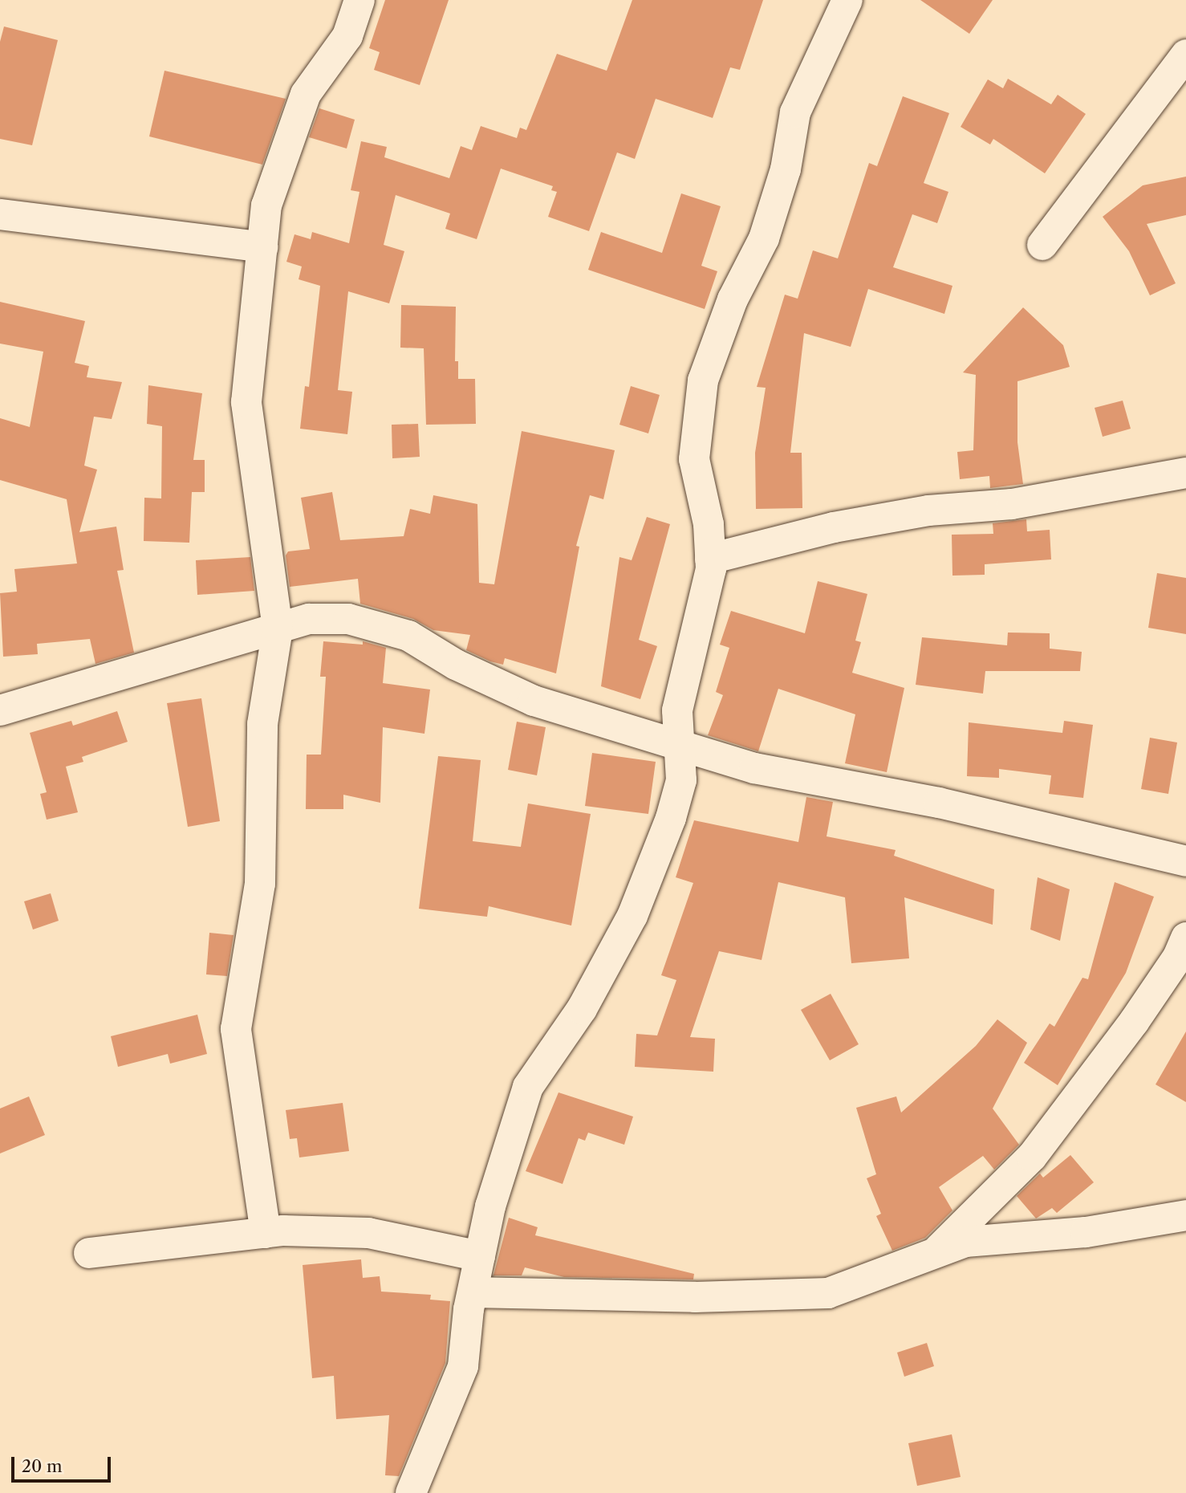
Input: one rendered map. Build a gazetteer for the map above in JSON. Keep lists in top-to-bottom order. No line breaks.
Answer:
{"scale_bar":"20 m"}
